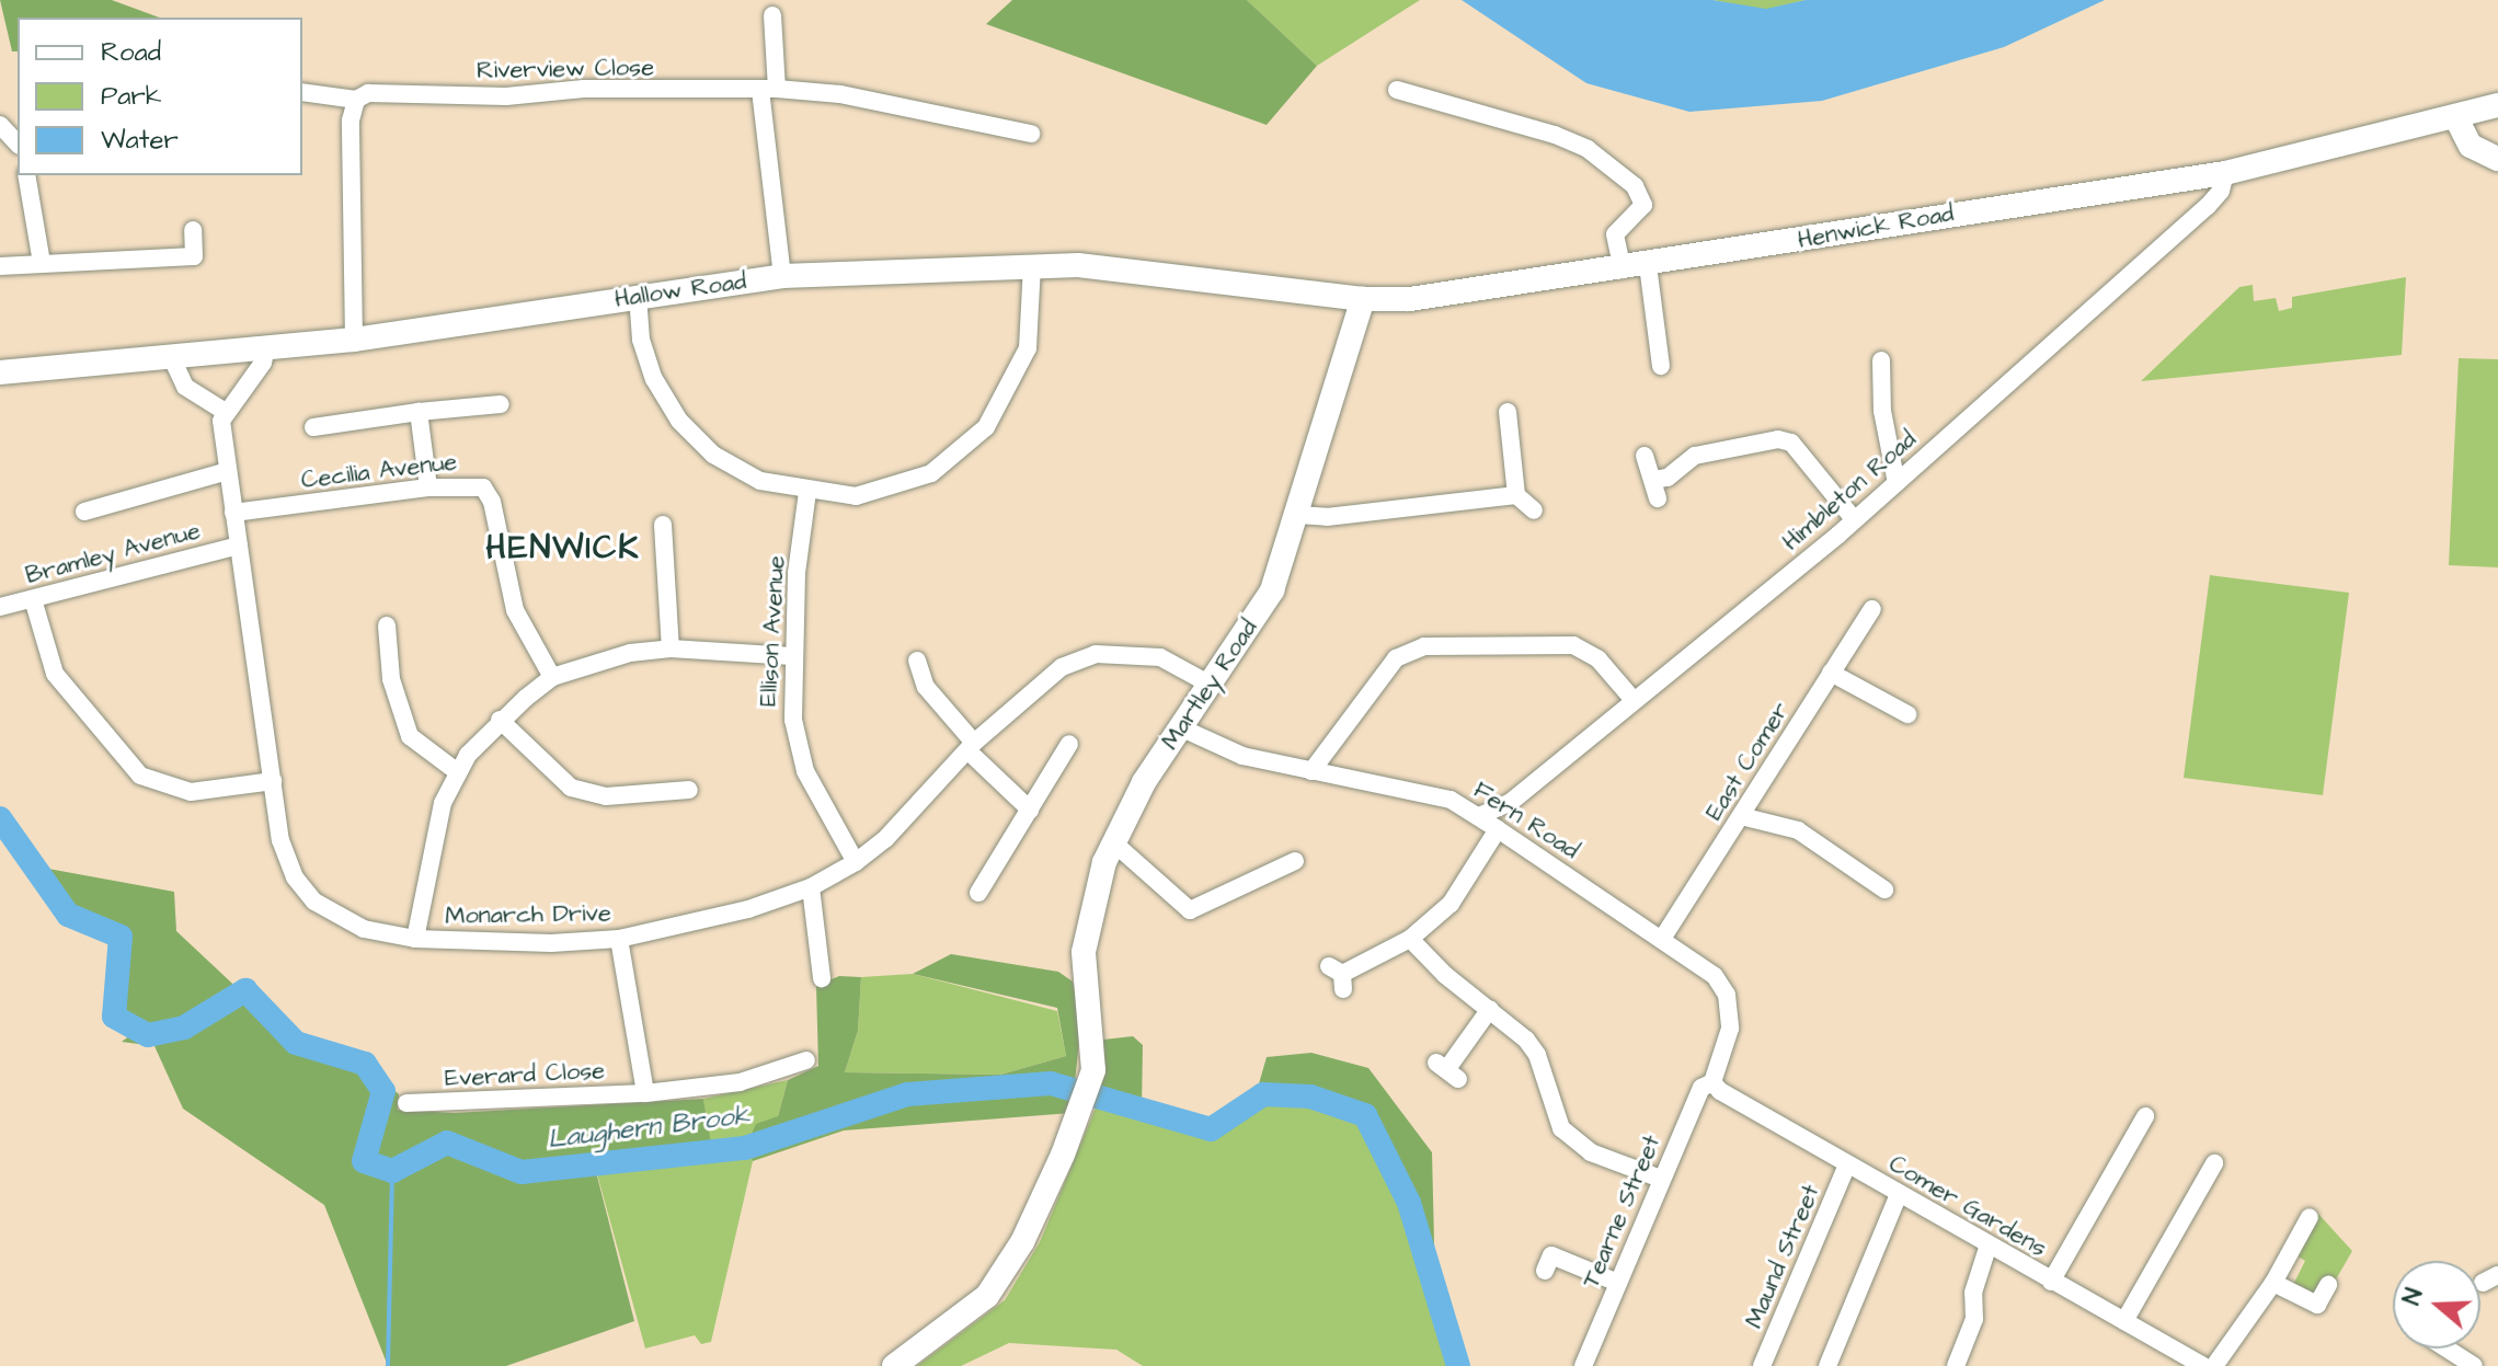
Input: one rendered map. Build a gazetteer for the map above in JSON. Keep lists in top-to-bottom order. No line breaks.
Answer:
{"streets":{"main road":["Henwick Road","Hallow Road","Martley Road"],"street":["Riverview Close","Cecilia Avenue","Himbleton Road","Bramley Avenue","Ellison Avenue","East Comer","Fern Road","Monarch Drive","Everard Close","Comer Gardens","Tearne Street","Maund Street"]},"crossings":[["Henwick Road","Hallow Road"],["Henwick Road","Himbleton Road"],["Henwick Road","Martley Road"],["Hallow Road","Martley Road"],["Cecilia Avenue","Monarch Drive"],["Himbleton Road","Fern Road"],["Bramley Avenue","Monarch Drive"],["Ellison Avenue","Monarch Drive"],["Martley Road","Fern Road"],["Martley Road","Monarch Drive"],["East Comer","Fern Road"],["Fern Road","Comer Gardens"],["Fern Road","Tearne Street"],["Monarch Drive","Everard Close"],["Comer Gardens","Tearne Street"],["Comer Gardens","Maund Street"]],"districts":["HENWICK"],"water":["Laughern Brook"],"legend":["Road","Park","Water"],"north":"left"}
